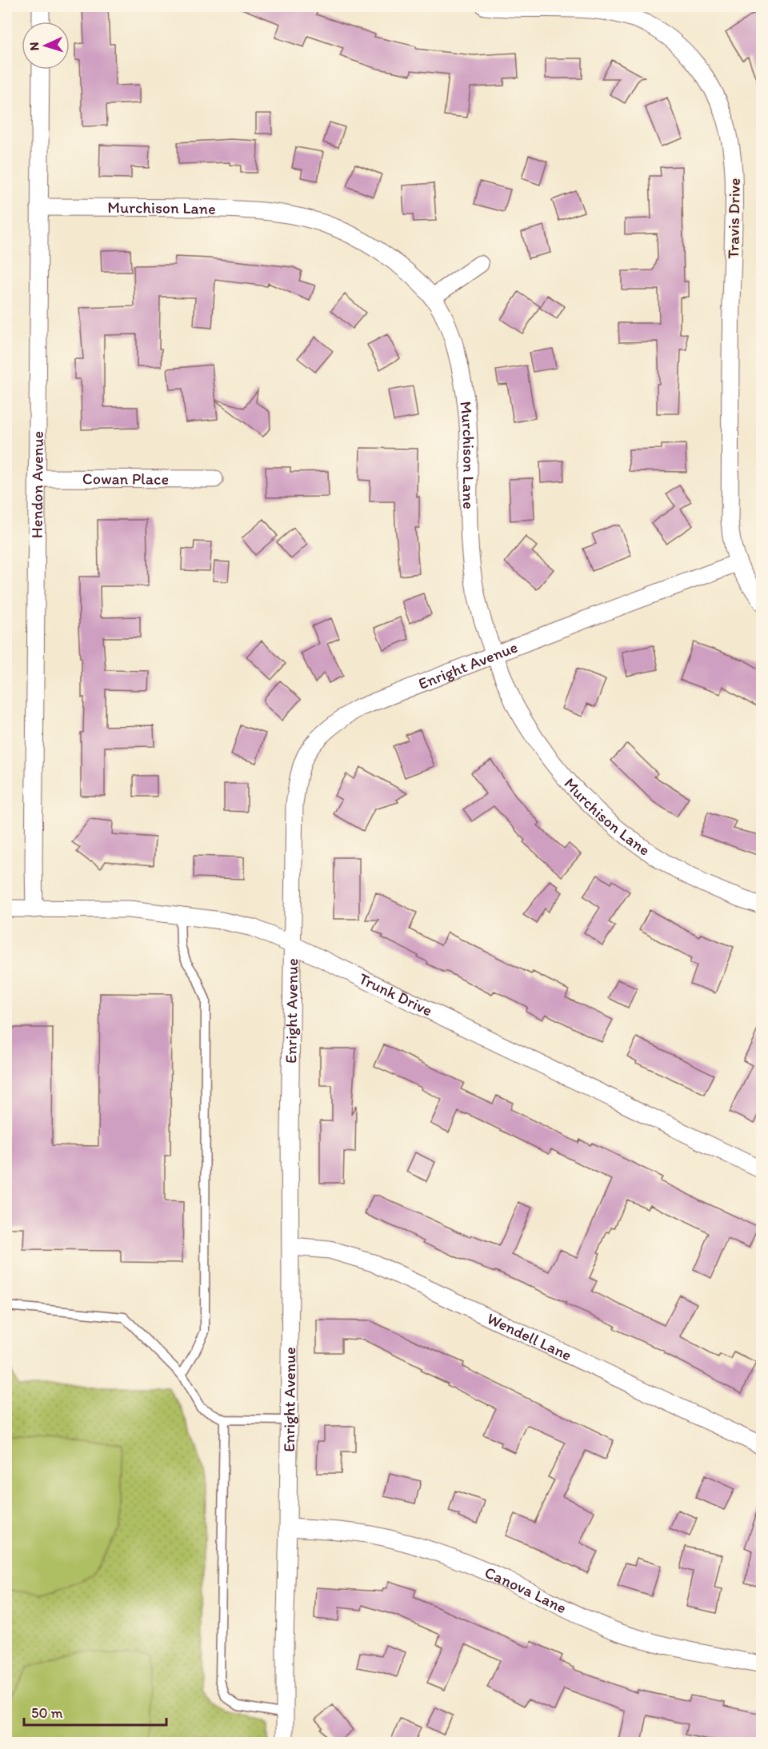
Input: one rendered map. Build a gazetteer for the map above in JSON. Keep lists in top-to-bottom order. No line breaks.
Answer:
{"streets":{"street":["Murchison Lane","Travis Drive","Cowan Place","Hendon Avenue","Enright Avenue","Trunk Drive","Wendell Lane","Canova Lane"]},"crossings":[["Murchison Lane","Hendon Avenue"],["Murchison Lane","Enright Avenue"],["Travis Drive","Enright Avenue"],["Cowan Place","Hendon Avenue"],["Hendon Avenue","Trunk Drive"],["Enright Avenue","Trunk Drive"],["Enright Avenue","Wendell Lane"],["Enright Avenue","Canova Lane"]],"scale_bar":"50 m","north":"left"}
